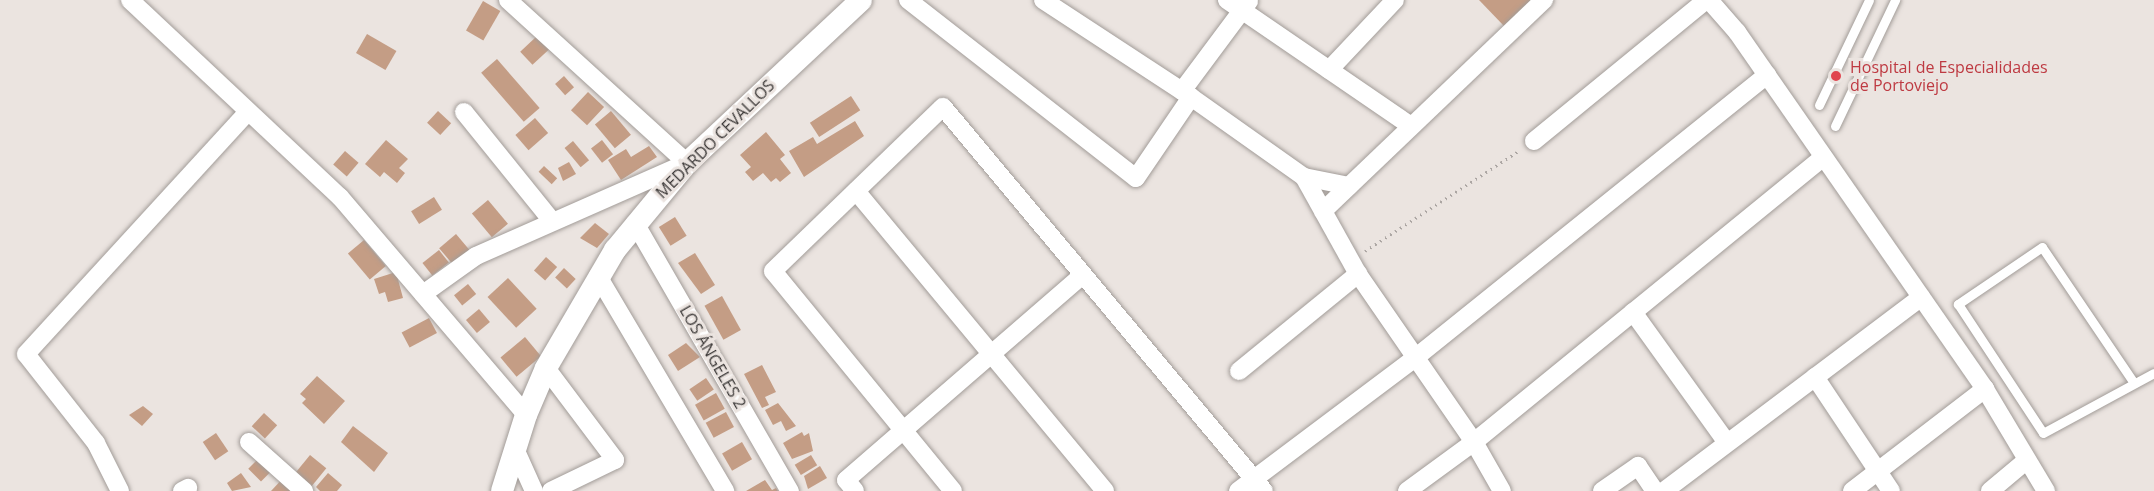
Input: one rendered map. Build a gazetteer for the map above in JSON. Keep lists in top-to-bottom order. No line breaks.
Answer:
{"streets":{"street":["MEDARDO CEVALLOS","LOS ÁNGELES 2"]},"crossings":[["MEDARDO CEVALLOS","LOS ÁNGELES 2"]],"places":["Hospital de Especialidades de Portoviejo"]}
